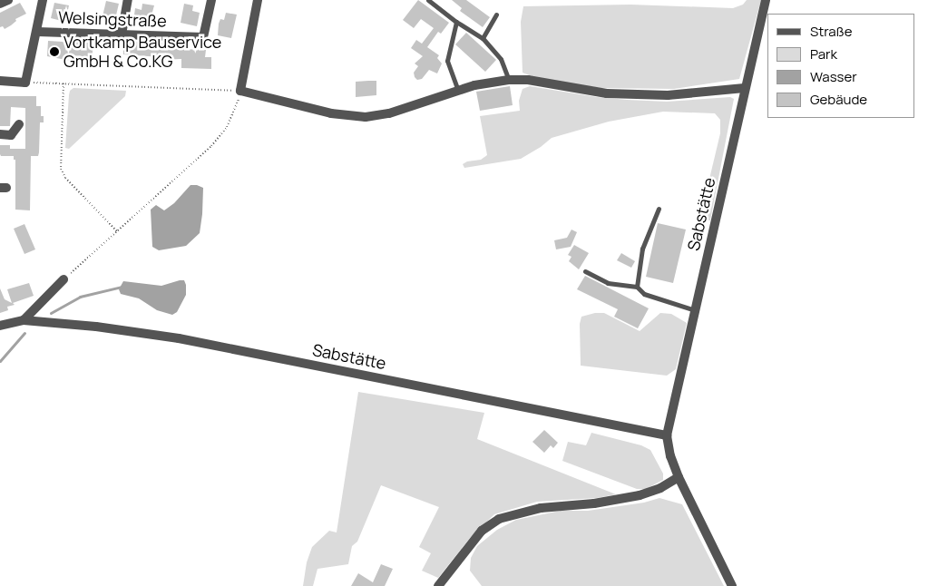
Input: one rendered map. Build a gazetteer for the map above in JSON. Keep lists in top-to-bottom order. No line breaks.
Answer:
{"streets":{"street":["Welsingstraße","Sabstätte"]},"places":["Vortkamp Bauservice GmbH & Co.KG"],"legend":["Straße","Park","Wasser","Gebäude"]}
